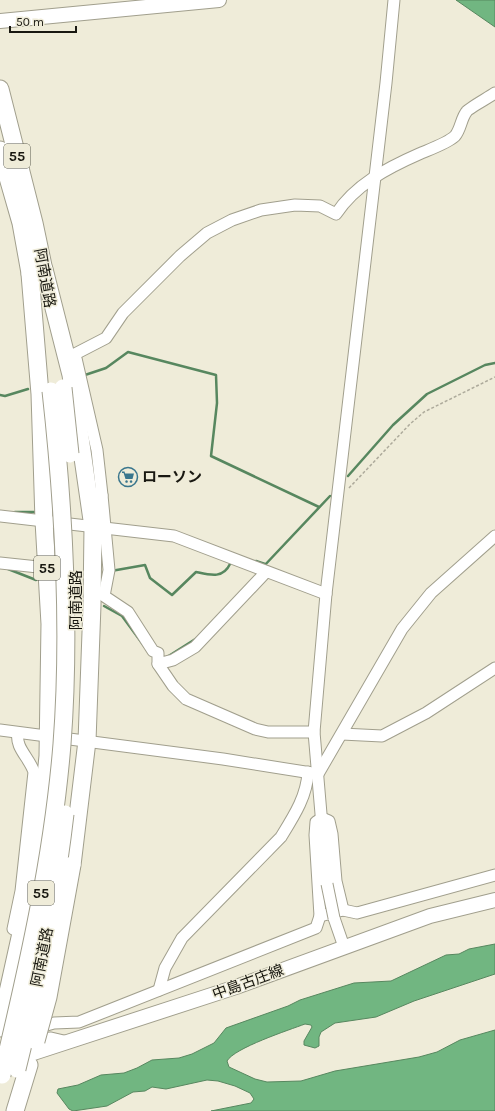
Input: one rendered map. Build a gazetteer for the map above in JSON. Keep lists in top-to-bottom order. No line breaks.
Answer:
{"streets":{"highway":["55","阿南道路"],"main road":["中島古庄線"]},"crossings":[["55","阿南道路"]],"places":{"supermarket":["ローソン"]},"scale_bar":"50 m"}
